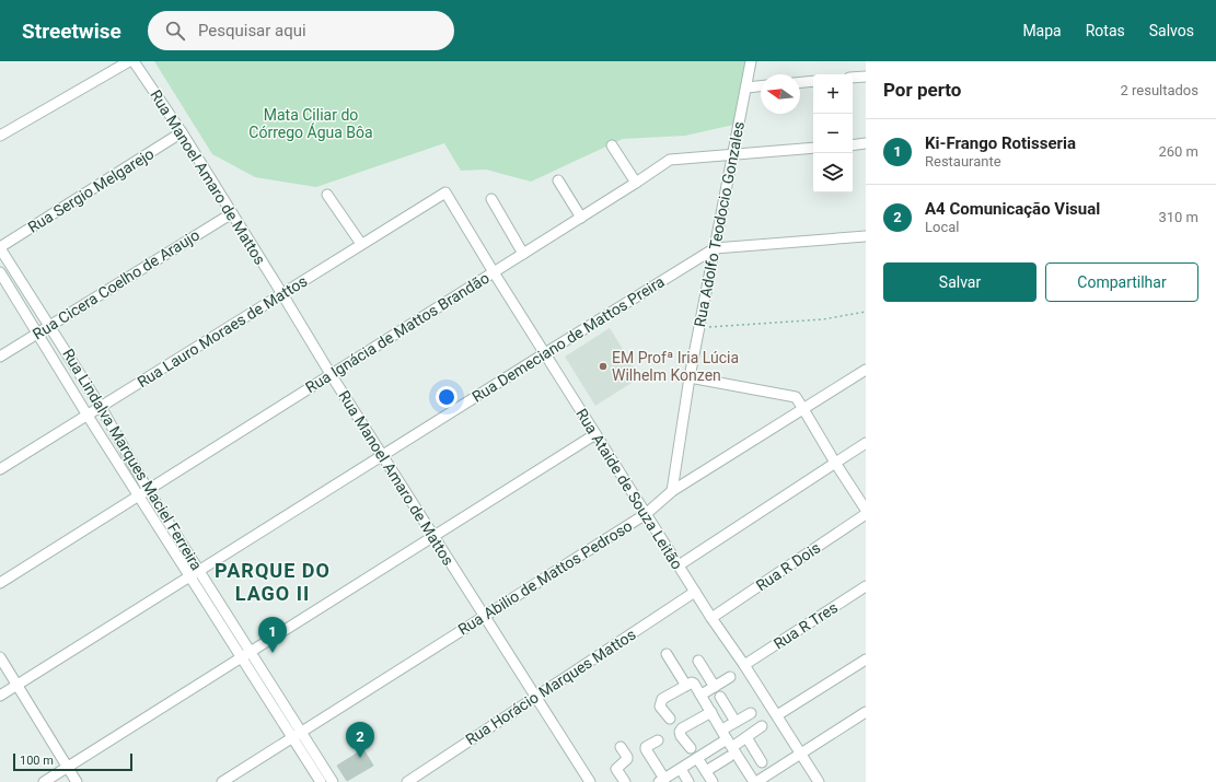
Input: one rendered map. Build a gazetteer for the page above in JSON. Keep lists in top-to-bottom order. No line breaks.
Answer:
{"streets":{"street":["Rua Manoel Amaro de Mattos","Rua Sergio Melgarejo","Rua Adolfo Teodocio Gonzales","Rua Cicera Coelho de Araujo","Rua Lauro Moraes de Mattos","Rua Ignácia de Mattos Brandão","Rua Demeciano de Mattos Preira","Rua Lindalva Marques Maciel Ferreira","Rua Ataide de Souza Leitão","Rua R Dois","Rua Abilio de Mattos Pedroso","Rua R Tres","Rua Horácio Marques Mattos"]},"crossings":[["Rua Manoel Amaro de Mattos","Rua Sergio Melgarejo"],["Rua Manoel Amaro de Mattos","Rua Cicera Coelho de Araujo"],["Rua Manoel Amaro de Mattos","Rua Lauro Moraes de Mattos"],["Rua Manoel Amaro de Mattos","Rua Ignácia de Mattos Brandão"],["Rua Manoel Amaro de Mattos","Rua Demeciano de Mattos Preira"],["Rua Manoel Amaro de Mattos","Rua Abilio de Mattos Pedroso"],["Rua Manoel Amaro de Mattos","Rua Horácio Marques Mattos"],["Rua Sergio Melgarejo","Rua Lindalva Marques Maciel Ferreira"],["Rua Adolfo Teodocio Gonzales","Rua Ignácia de Mattos Brandão"],["Rua Adolfo Teodocio Gonzales","Rua Demeciano de Mattos Preira"],["Rua Adolfo Teodocio Gonzales","Rua Abilio de Mattos Pedroso"],["Rua Cicera Coelho de Araujo","Rua Lindalva Marques Maciel Ferreira"],["Rua Lauro Moraes de Mattos","Rua Lindalva Marques Maciel Ferreira"],["Rua Lauro Moraes de Mattos","Rua Ataide de Souza Leitão"],["Rua Ignácia de Mattos Brandão","Rua Lindalva Marques Maciel Ferreira"],["Rua Ignácia de Mattos Brandão","Rua Ataide de Souza Leitão"],["Rua Demeciano de Mattos Preira","Rua Lindalva Marques Maciel Ferreira"],["Rua Demeciano de Mattos Preira","Rua Ataide de Souza Leitão"],["Rua Lindalva Marques Maciel Ferreira","Rua Abilio de Mattos Pedroso"],["Rua Ataide de Souza Leitão","Rua R Dois"],["Rua Ataide de Souza Leitão","Rua Abilio de Mattos Pedroso"],["Rua Ataide de Souza Leitão","Rua R Tres"],["Rua Ataide de Souza Leitão","Rua Horácio Marques Mattos"]],"districts":["PARQUE DO LAGO II"],"parks":["Mata Ciliar do Córrego Água Bôa"],"places":["EM Profª Iria Lúcia Wilhelm Konzen"],"scale_bar":"100 m","north":"left","page":{"header":"Streetwise","search":"Pesquisar aqui","nav":["Mapa","Rotas","Salvos"],"heading":["Por perto","2 resultados"],"map_buttons":["+","−"],"list":[{"mark":"1","name":"Ki-Frango Rotisseria","note":"Restaurante","value":"260 m"},{"mark":"2","name":"A4 Comunicação Visual","note":"Local","value":"310 m"}],"buttons":["Salvar","Compartilhar"],"pins":["1","2"],"scale":"100 m"}}
